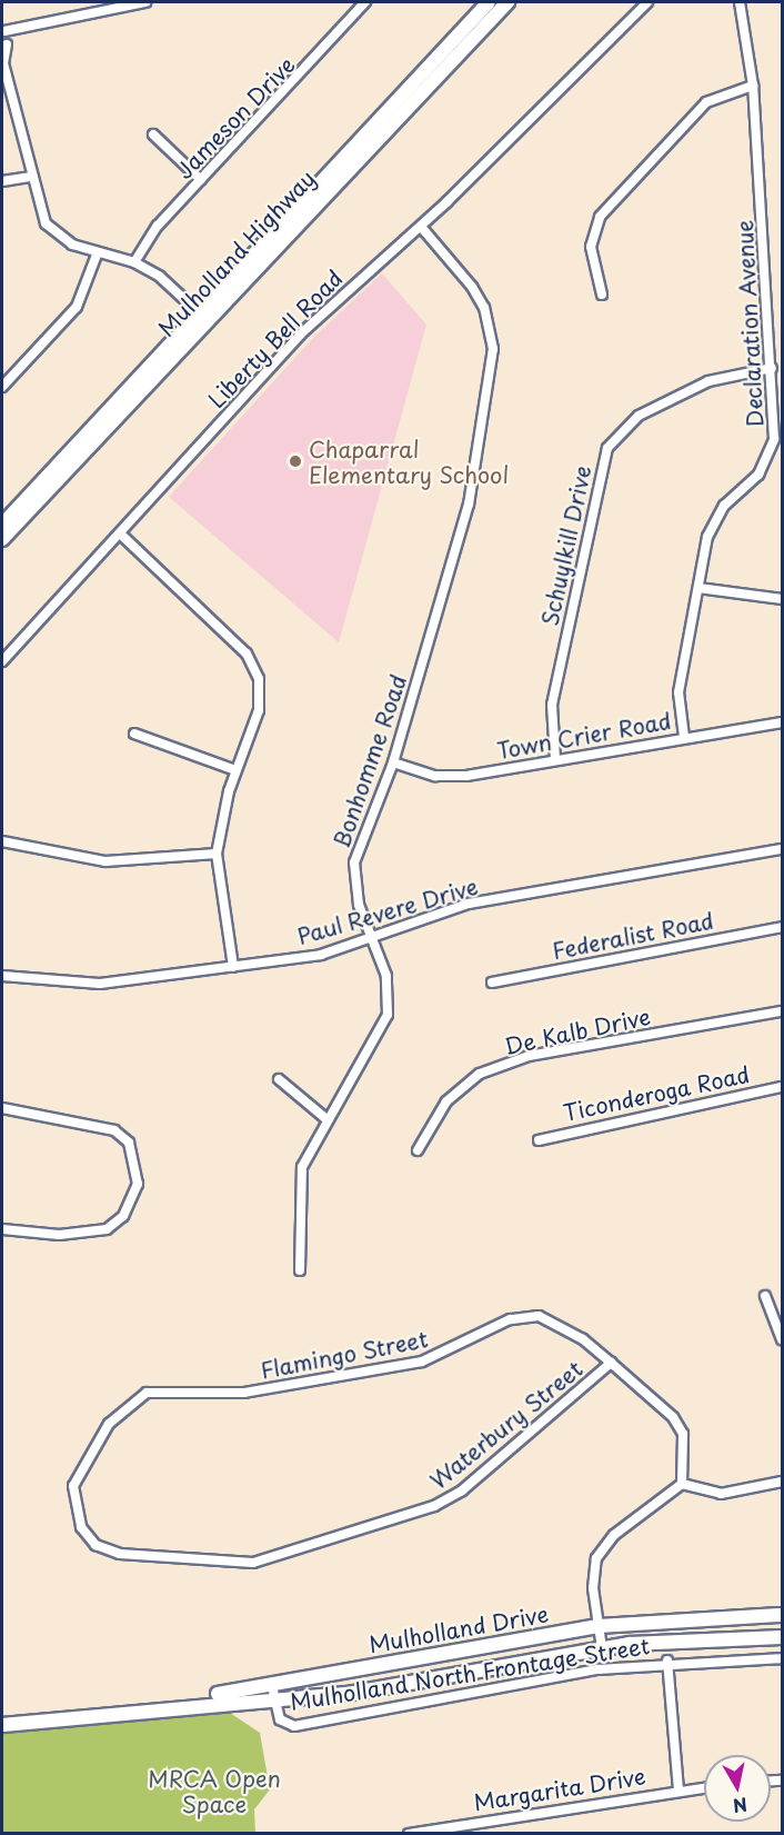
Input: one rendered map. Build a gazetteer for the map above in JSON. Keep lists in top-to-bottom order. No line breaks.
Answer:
{"streets":{"main road":["Mulholland Highway","Mulholland Drive"],"street":["Jameson Drive","Declaration Avenue","Liberty Bell Road","Schuylkill Drive","Town Crier Road","Bonhomme Road","Paul Revere Drive","Federalist Road","De Kalb Drive","Ticonderoga Road","Flamingo Street","Waterbury Street","Mulholland North Frontage Street","Margarita Drive"]},"crossings":[["Declaration Avenue","Schuylkill Drive"],["Declaration Avenue","Town Crier Road"],["Liberty Bell Road","Bonhomme Road"],["Schuylkill Drive","Town Crier Road"],["Town Crier Road","Bonhomme Road"],["Bonhomme Road","Paul Revere Drive"],["Flamingo Street","Waterbury Street"],["Mulholland Drive","Mulholland North Frontage Street"]],"parks":["MRCA Open Space"],"places":["Chaparral Elementary School"],"north":"bottom"}
